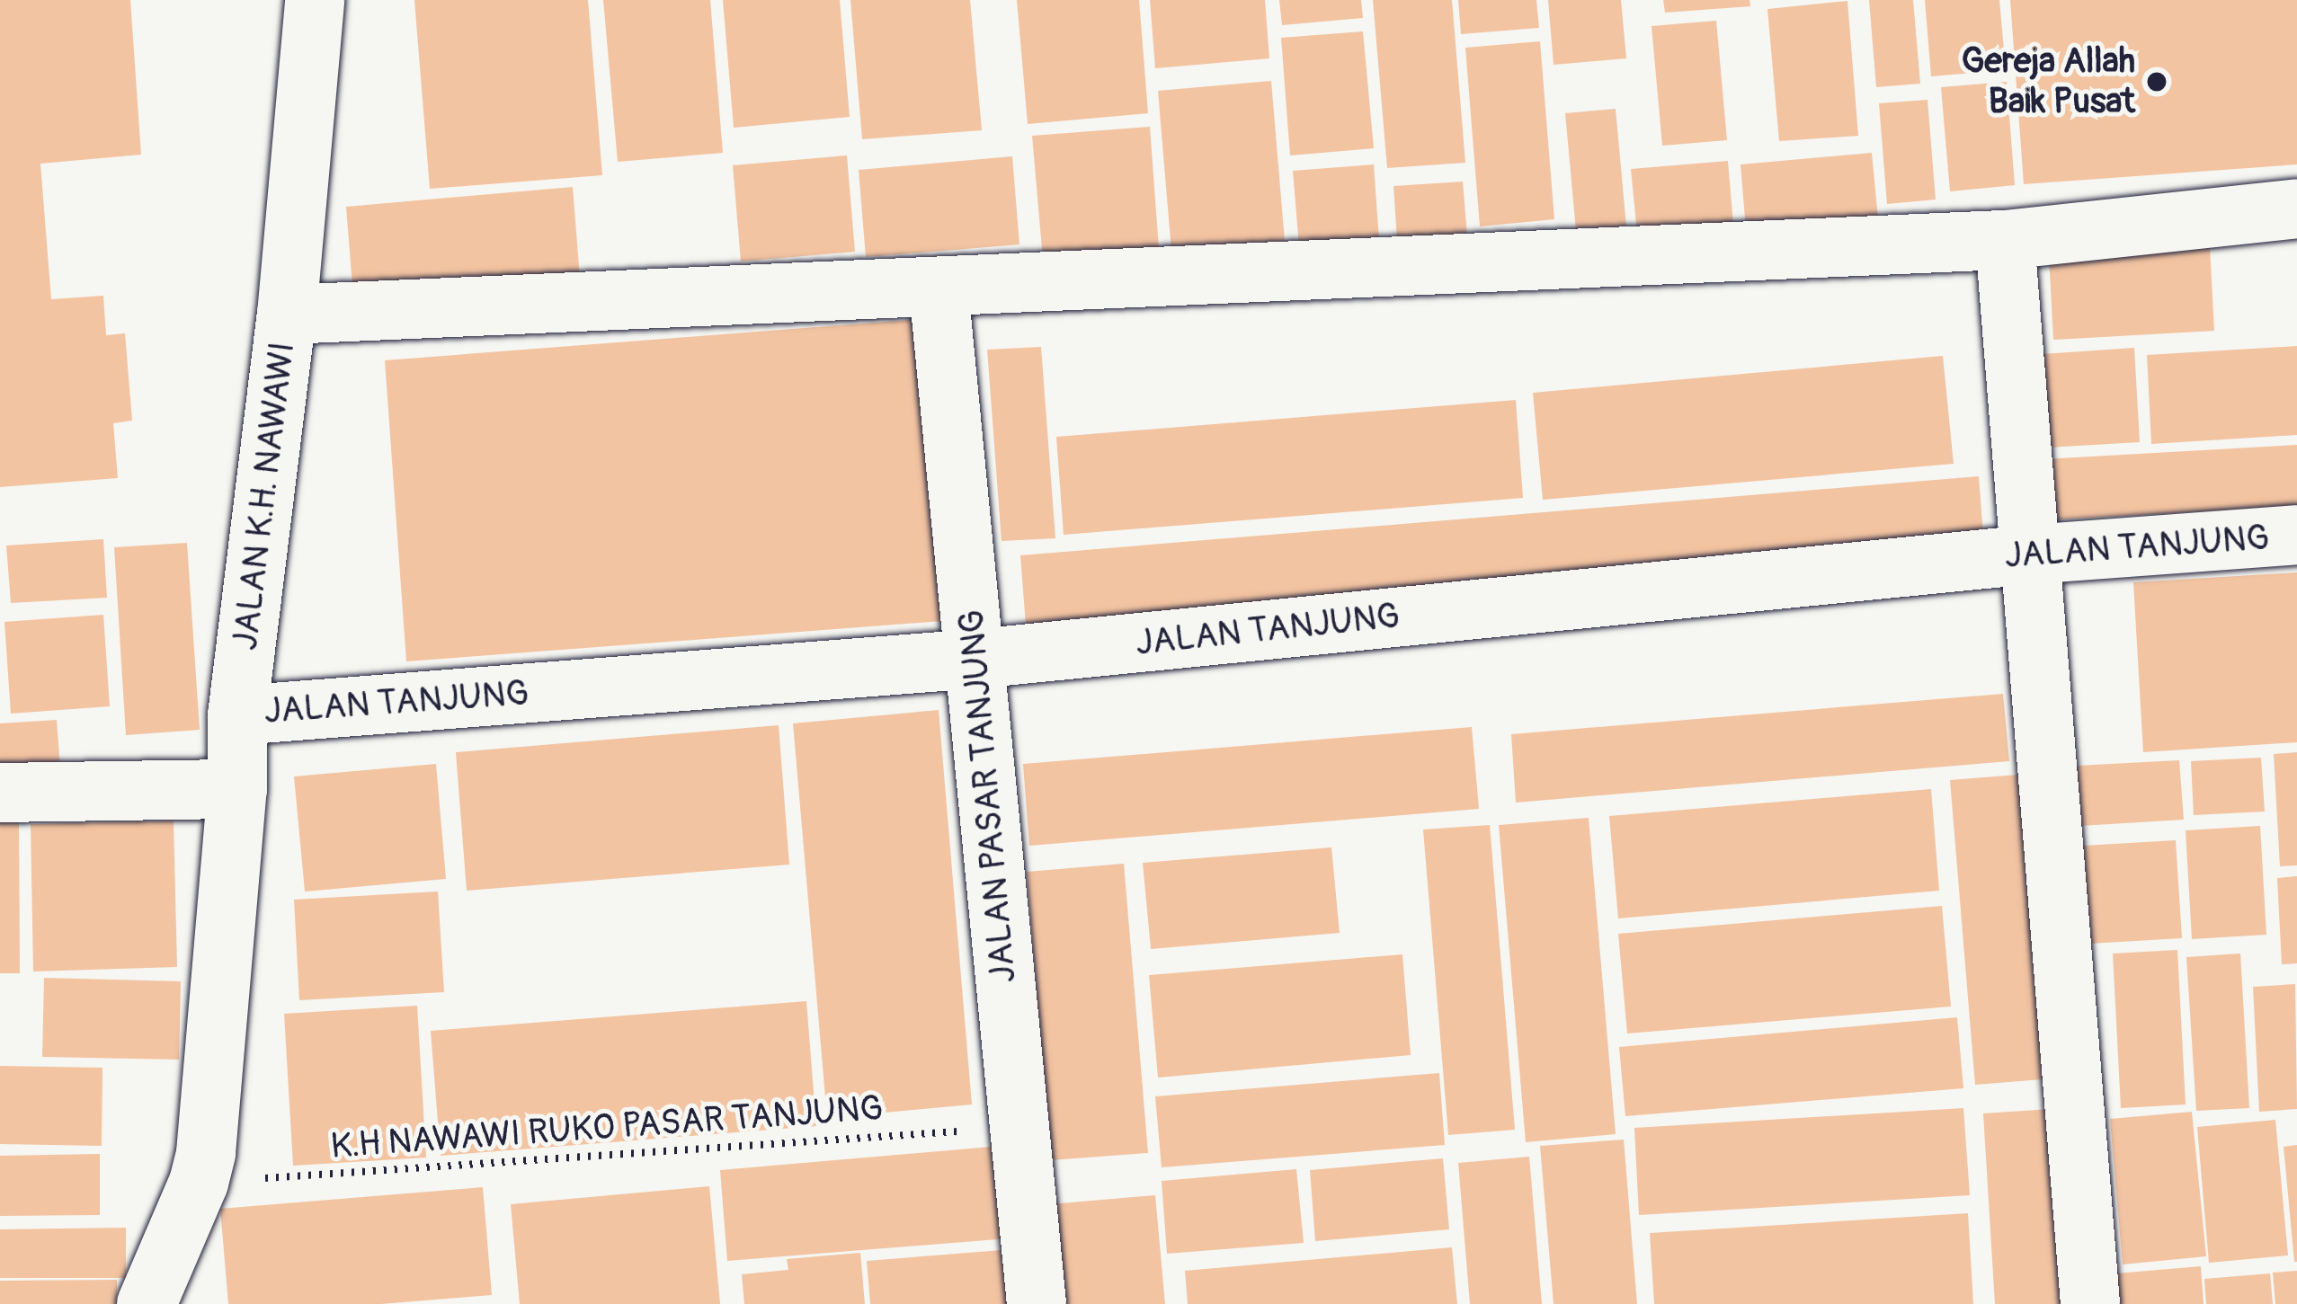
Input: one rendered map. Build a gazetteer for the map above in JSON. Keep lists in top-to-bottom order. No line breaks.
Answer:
{"streets":{"street":["JALAN K.H. NAWAWI","JALAN TANJUNG","JALAN PASAR TANJUNG"],"path":["K.H NAWAWI RUKO PASAR TANJUNG"]},"crossings":[["JALAN K.H. NAWAWI","JALAN TANJUNG"],["JALAN K.H. NAWAWI","K.H NAWAWI RUKO PASAR TANJUNG"],["JALAN TANJUNG","JALAN PASAR TANJUNG"],["JALAN PASAR TANJUNG","K.H NAWAWI RUKO PASAR TANJUNG"]],"places":["Gereja Allah Baik Pusat"]}
